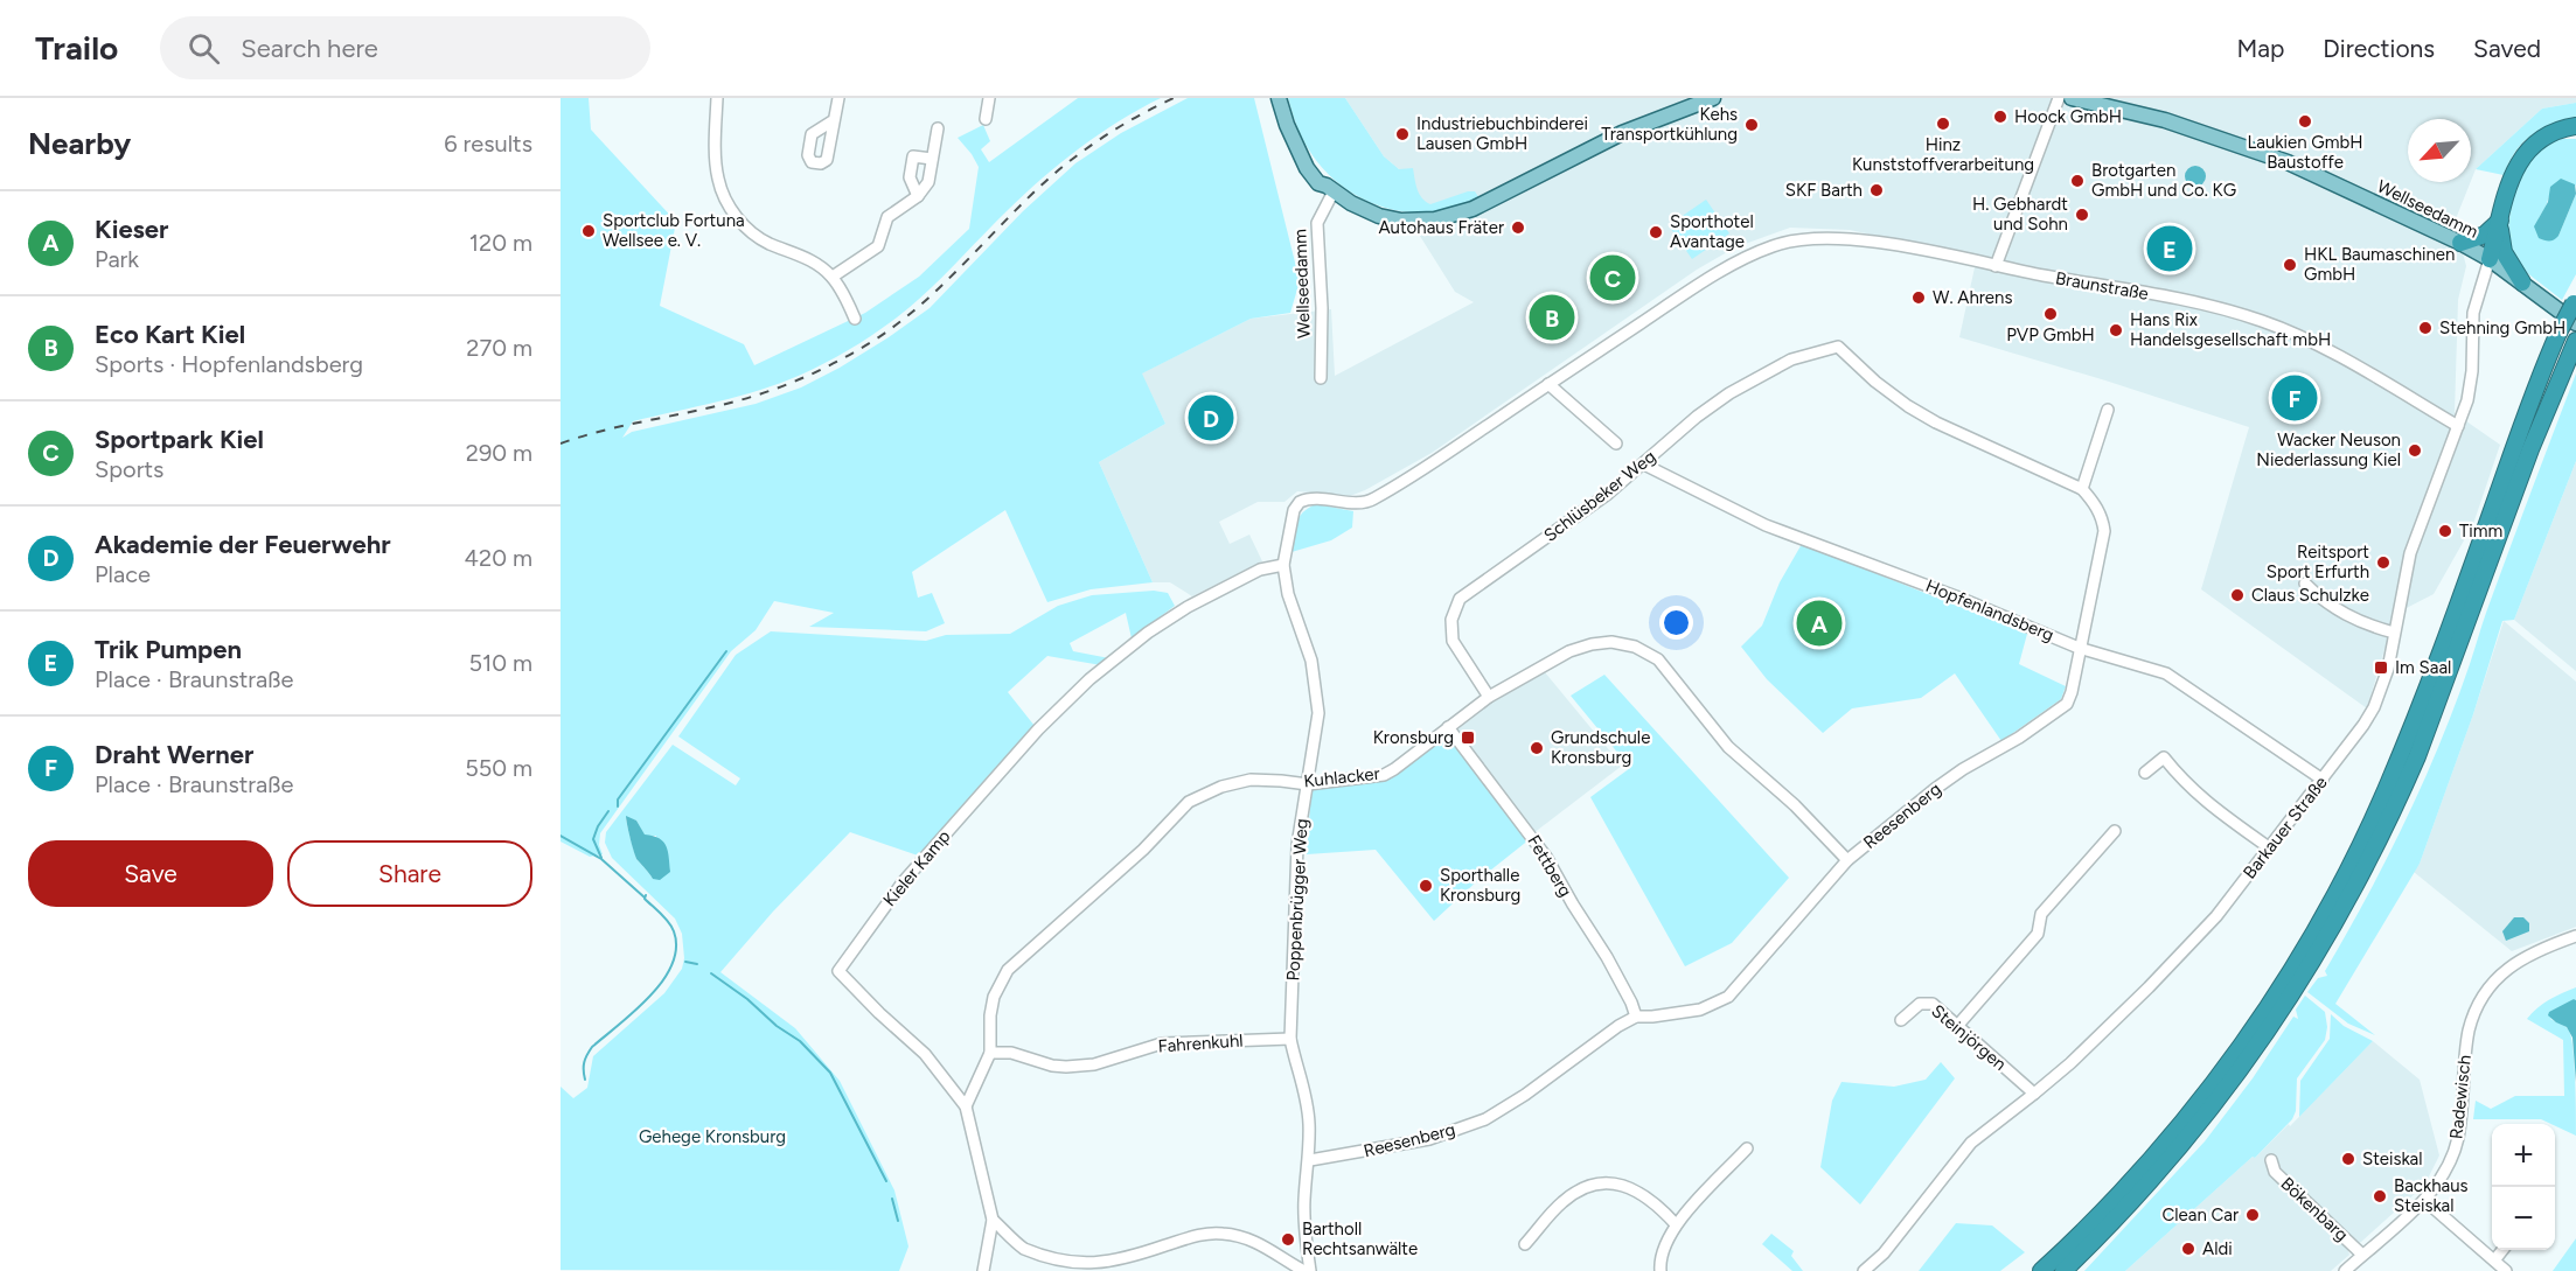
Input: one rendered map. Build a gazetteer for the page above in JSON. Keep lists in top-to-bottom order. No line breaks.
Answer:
{"streets":{"main road":["Wellseedamm"],"street":["Braunstraße","Schlüsbeker Weg","Hopfenlandsberg","Kuhlacker","Reesenberg","Barkauer Straße","Fettberg","Kieler Kamp","Poppenbrügger Weg","Steinjörgen","Fahrenkuhl","Radewisch","Bökenbarg"]},"crossings":[["Wellseedamm","Barkauer Straße"],["Braunstraße","Barkauer Straße"],["Braunstraße","Poppenbrügger Weg"],["Schlüsbeker Weg","Hopfenlandsberg"],["Schlüsbeker Weg","Kuhlacker"],["Schlüsbeker Weg","Reesenberg"],["Hopfenlandsberg","Reesenberg"],["Hopfenlandsberg","Barkauer Straße"],["Kuhlacker","Reesenberg"],["Kuhlacker","Fettberg"],["Kuhlacker","Kieler Kamp"],["Kuhlacker","Poppenbrügger Weg"],["Kuhlacker","Fahrenkuhl"],["Reesenberg","Fettberg"],["Reesenberg","Poppenbrügger Weg"],["Barkauer Straße","Steinjörgen"],["Kieler Kamp","Poppenbrügger Weg"],["Poppenbrügger Weg","Fahrenkuhl"],["Radewisch","Bökenbarg"]],"parks":["Gehege Kronsburg"],"places":{"other":["Hoock GmbH","Laukien GmbH Baustoffe","Hinz Kunststoffverarbeitung","Kehs Transportkühlung","Industriebuchbinderei Lausen GmbH","Brotgarten GmbH und Co. KG","SKF Barth","H. Gebhardt und Sohn","Autohaus Fräter","Sportclub Fortuna Wellsee e. V.","Sporthotel Avantage","HKL Baumaschinen GmbH","W. Ahrens","PVP GmbH","Stehning GmbH","Hans Rix Handelsgesellschaft mbH","Wacker Neuson Niederlassung Kiel","Timm","Reitsport Sport Erfurth","Claus Schulzke","Grundschule Kronsburg","Sporthalle Kronsburg","Steiskal","Backhaus Steiskal","Clean Car","Bartholl Rechtsanwälte","Aldi"],"transit":["Im Saal","Kronsburg"]},"north":"bottom left","page":{"header":"Trailo","search":"Search here","nav":["Map","Directions","Saved"],"heading":["Nearby","6 results"],"list":[{"mark":"A","name":"Kieser","note":"Park","value":"120 m"},{"mark":"B","name":"Eco Kart Kiel","note":"Sports · Hopfenlandsberg","value":"270 m"},{"mark":"C","name":"Sportpark Kiel","note":"Sports","value":"290 m"},{"mark":"D","name":"Akademie der Feuerwehr","note":"Place","value":"420 m"},{"mark":"E","name":"Trik Pumpen","note":"Place · Braunstraße","value":"510 m"},{"mark":"F","name":"Draht Werner","note":"Place · Braunstraße","value":"550 m"}],"pins":["E","C","B","F","D","A"],"buttons":["Save","Share"],"map_buttons":["+","−"]}}
